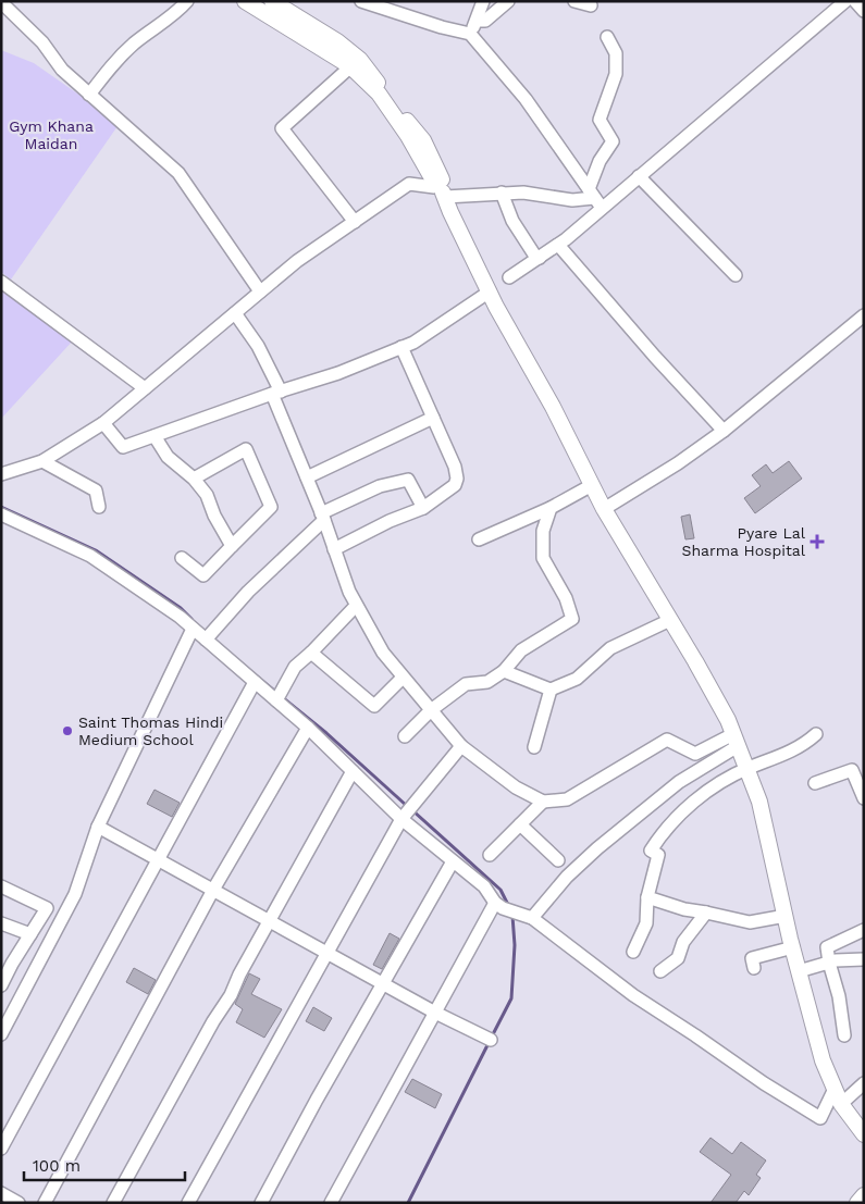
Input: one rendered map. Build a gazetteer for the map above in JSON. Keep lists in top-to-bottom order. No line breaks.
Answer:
{"parks":["Gym Khana Maidan"],"places":{"health":["Pyare Lal Sharma Hospital"],"other":["Saint Thomas Hindi Medium School"]},"scale_bar":"100 m"}
